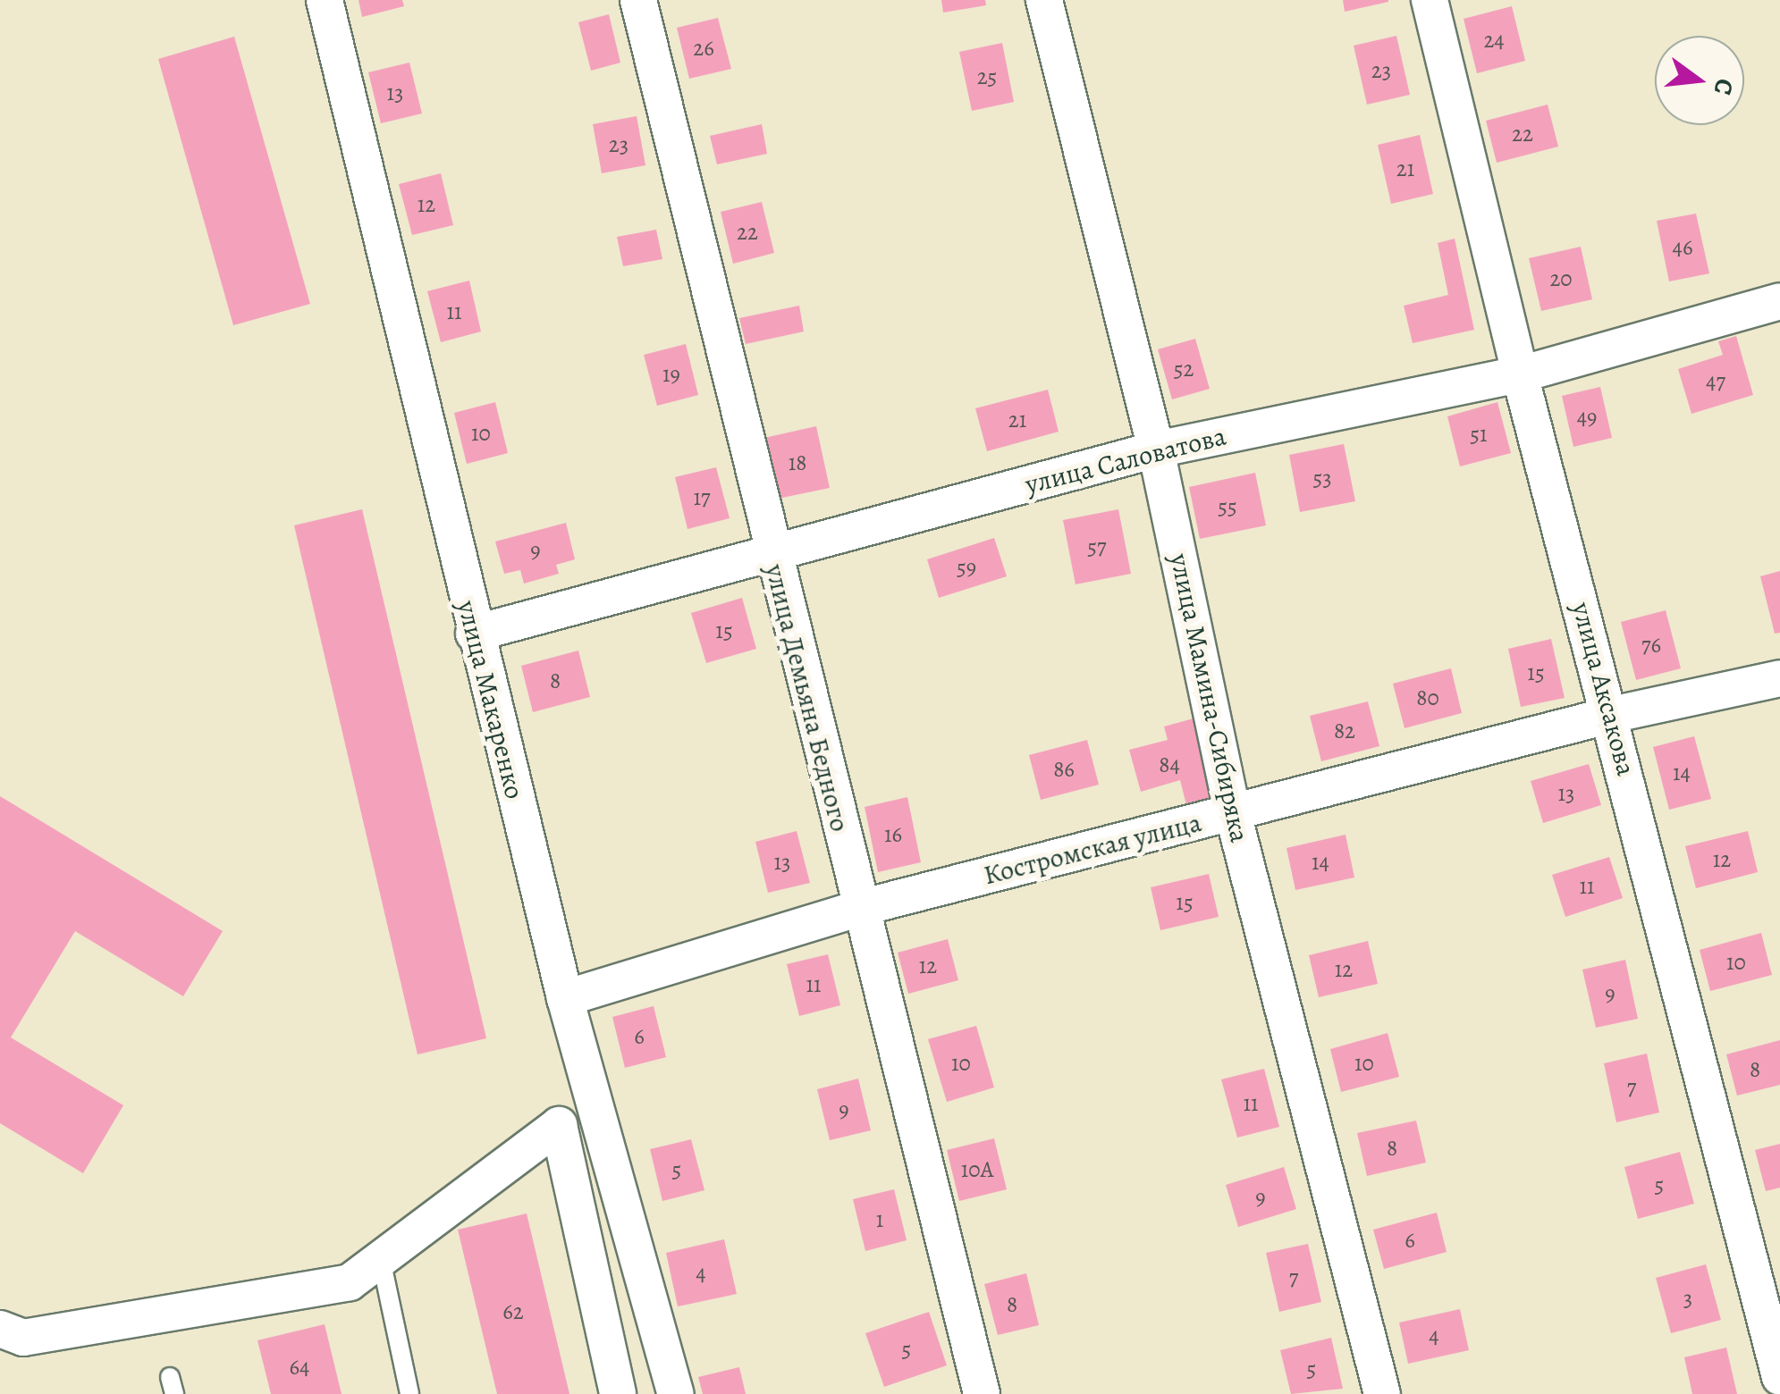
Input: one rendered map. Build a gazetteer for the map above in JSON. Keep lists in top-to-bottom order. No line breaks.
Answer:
{"streets":{"street":["улица Саловатова","улица Аксакова","улица Демьяна Бедного","улица Мамина-Сибиряка","улица Макаренко","Костромская улица"]},"crossings":[["улица Саловатова","улица Аксакова"],["улица Саловатова","улица Демьяна Бедного"],["улица Саловатова","улица Мамина-Сибиряка"],["улица Саловатова","улица Макаренко"],["улица Аксакова","Костромская улица"],["улица Демьяна Бедного","Костромская улица"],["улица Мамина-Сибиряка","Костромская улица"],["улица Макаренко","Костромская улица"]],"house_numbers":["24","26","23","25","13","22","23","21","12","22","46","20","11","52","19","47","49","21","10","51","18","53","17","55","57","9","59","15","76","15","8","80","82","84","86","14","13","16","12","13","14","11","15","10","12","12","11","9","6","10","10","8","7","11","9","8","5","10А","5","9","1","6","4","7","3","8","62","4","5","64","5"],"north":"right"}
